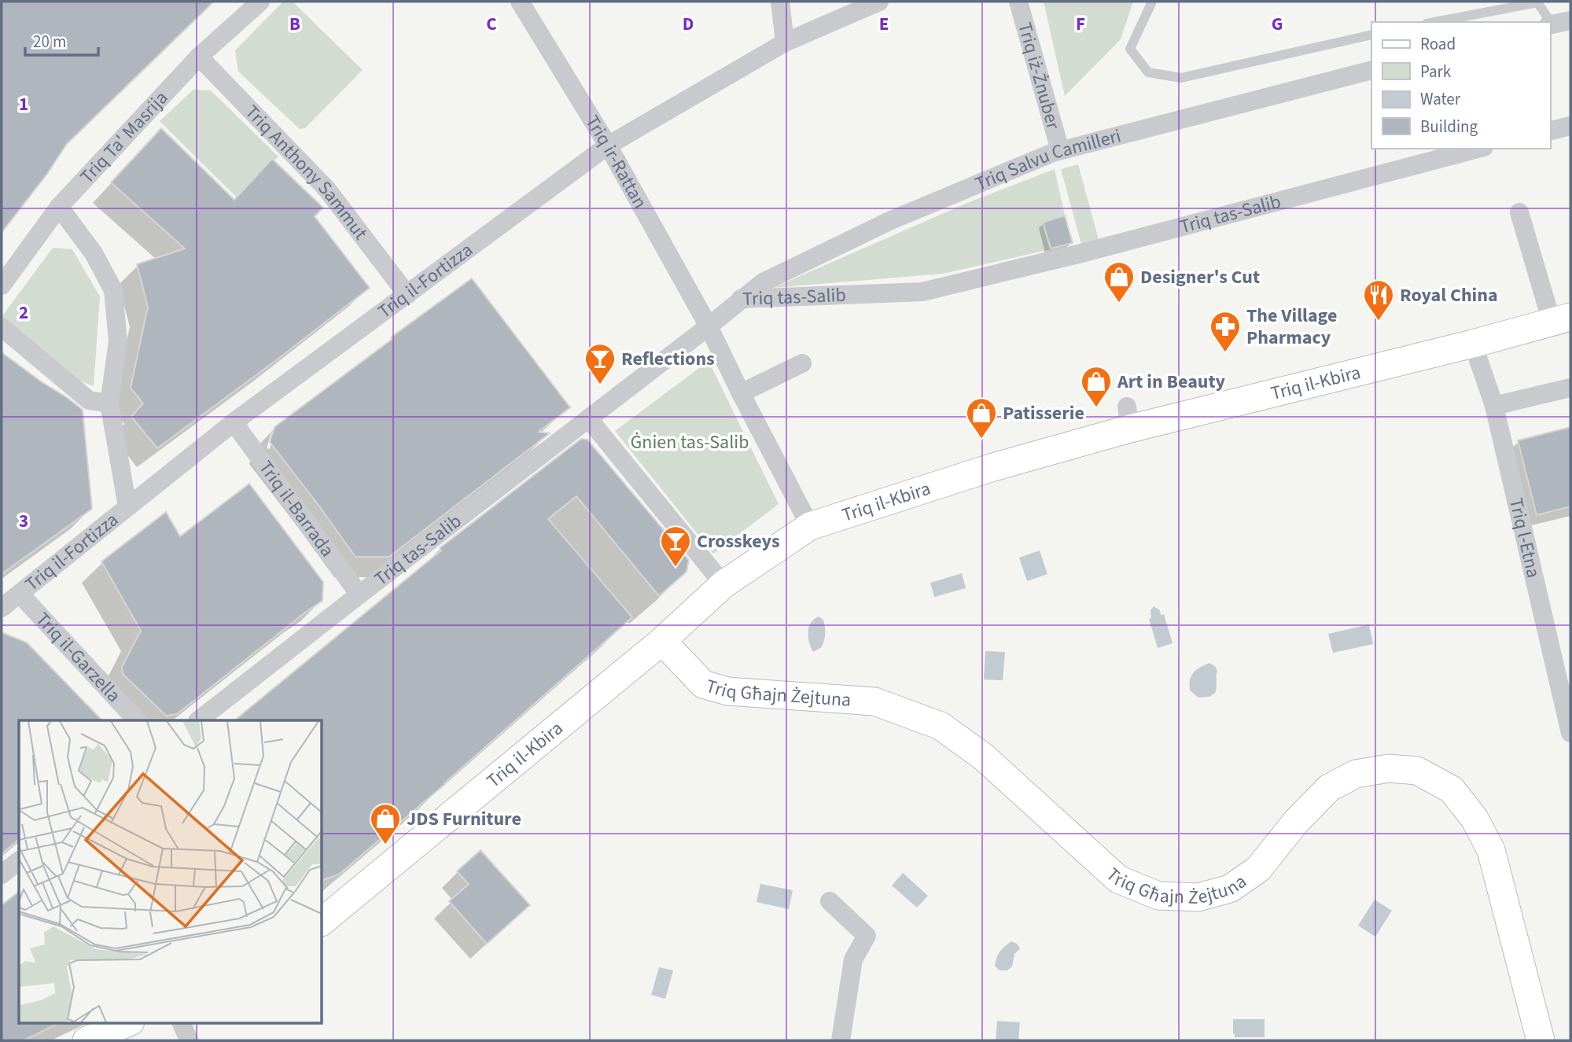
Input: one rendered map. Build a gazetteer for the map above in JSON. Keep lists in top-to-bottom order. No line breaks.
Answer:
{"streets":{"main road":["Triq il-Kbira","Triq Għajn Żejtuna"],"street":["Triq iż-Żnuber","Triq Ta' Masrija","Triq Salvu Camilleri","Triq ir-Rattan","Triq Anthony Sammut","Triq tas-Salib","Triq il-Fortizza","Triq il-Barrada","Triq l-Etna","Triq il-Garzella"]},"crossings":[["Triq iż-Żnuber","Triq Salvu Camilleri"],["Triq Ta' Masrija","Triq Anthony Sammut"],["Triq Salvu Camilleri","Triq tas-Salib"],["Triq ir-Rattan","Triq tas-Salib"],["Triq ir-Rattan","Triq il-Fortizza"],["Triq ir-Rattan","Triq il-Kbira"],["Triq Anthony Sammut","Triq il-Fortizza"],["Triq tas-Salib","Triq il-Barrada"],["Triq il-Fortizza","Triq il-Barrada"],["Triq il-Fortizza","Triq il-Garzella"],["Triq il-Kbira","Triq l-Etna"],["Triq il-Kbira","Triq Għajn Żejtuna"]],"parks":["Ġnien tas-Salib"],"places":{"shop":["Designer's Cut","Art in Beauty","Patisserie","JDS Furniture"],"restaurant":["Royal China"],"pharmacy":["The Village Pharmacy"],"bar":["Reflections","Crosskeys"]},"legend":["Road","Park","Water","Building"],"scale_bar":"20 m","grid":{"columns":["B","C","D","E","F","G"],"rows":["1","2","3"]}}
